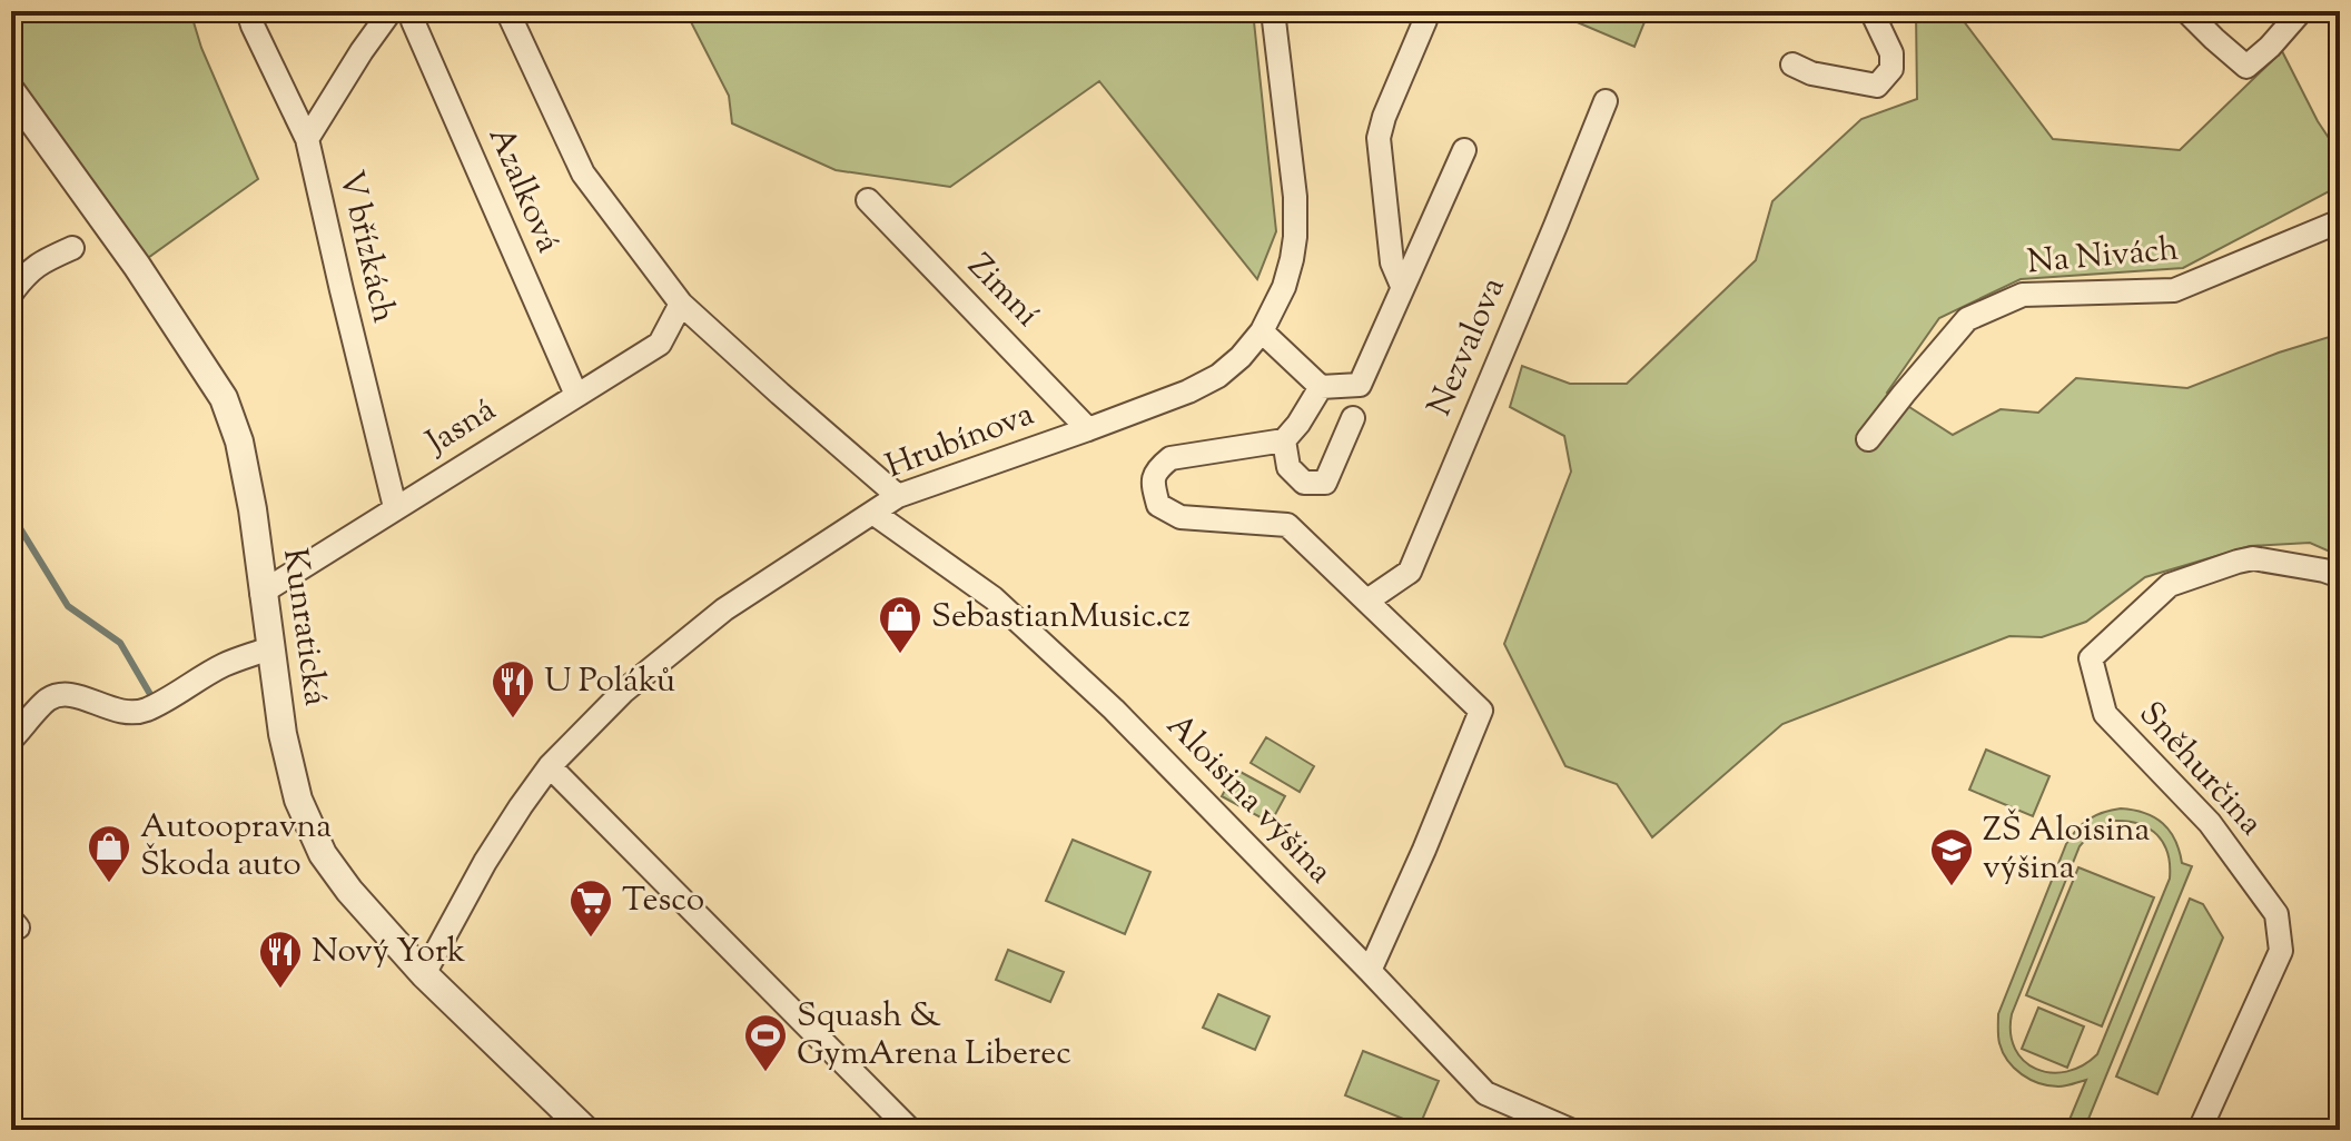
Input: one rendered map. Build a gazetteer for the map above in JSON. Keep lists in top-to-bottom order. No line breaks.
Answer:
{"streets":{"street":["Azalková","V břízkách","Na Nivách","Zimní","Nezvalova","Jasná","Hrubínova","Kunratická","Sněhurčina","Aloisina výšina"]},"crossings":[["Azalková","Jasná"],["V břízkách","Jasná"],["Zimní","Hrubínova"],["Jasná","Kunratická"],["Hrubínova","Kunratická"],["Hrubínova","Aloisina výšina"]],"places":{"shop":["SebastianMusic.cz","Autoopravna Škoda auto"],"restaurant":["U Poláků","Nový York"],"school or university":["ZŠ Aloisina výšina"],"supermarket":["Tesco"],"sports":["Squash & GymArena Liberec"]}}
